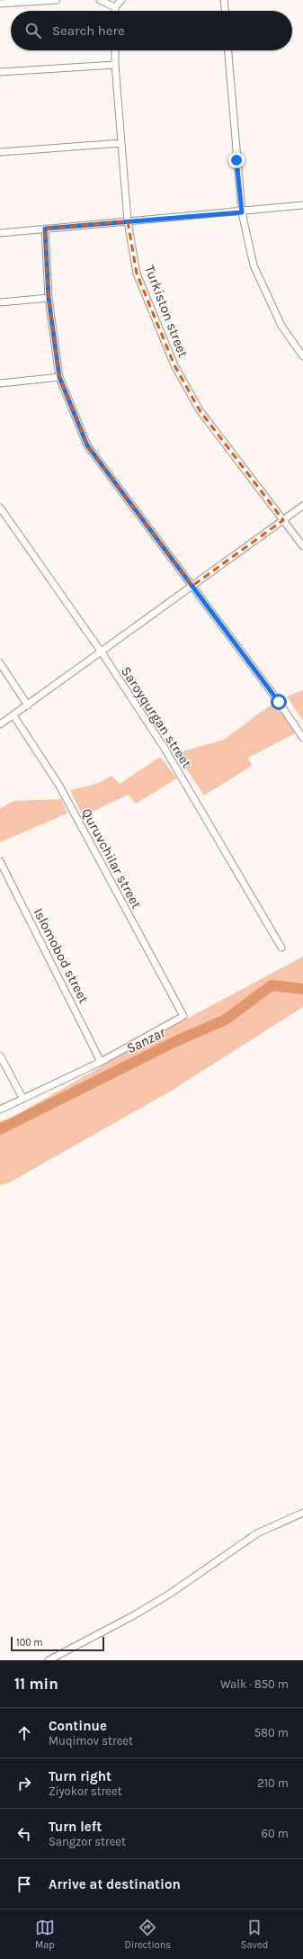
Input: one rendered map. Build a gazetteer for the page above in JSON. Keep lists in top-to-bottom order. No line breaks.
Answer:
{"streets":{"street":["Turkiston street","Saroyqurgan street","Quruvchilar street","Islomobod street"]},"crossings":[["Quruvchilar street","Islomobod street"]],"water":["Sanzar"],"scale_bar":"100 m","page":{"search":"Search here","scale":"100 m","heading":["11 min","Walk · 850 m"],"list":[["Continue","Muqimov street","580 m"],["Turn right","Ziyokor street","210 m"],["Turn left","Sangzor street","60 m"],"Arrive at destination"],"nav":["Map","Directions","Saved"]}}
